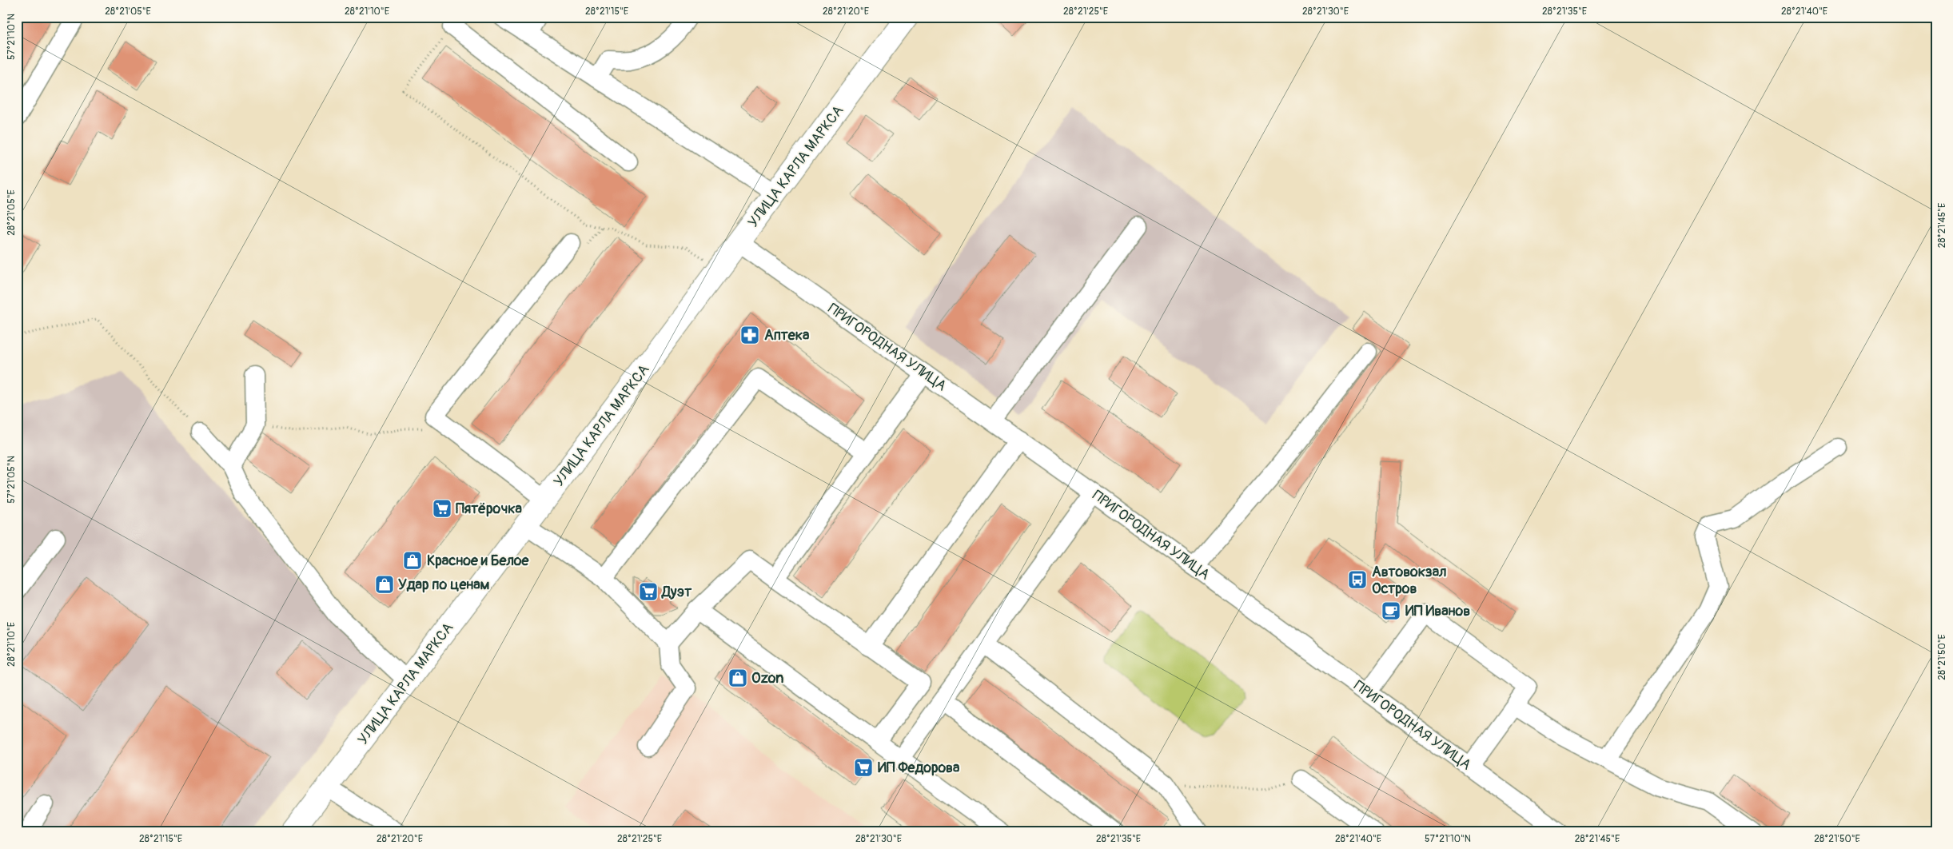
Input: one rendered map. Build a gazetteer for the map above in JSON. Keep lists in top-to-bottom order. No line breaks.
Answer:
{"streets":{"main road":["УЛИЦА КАРЛА МАРКСА"],"street":["ПРИГОРОДНАЯ УЛИЦА"]},"crossings":[["УЛИЦА КАРЛА МАРКСА","ПРИГОРОДНАЯ УЛИЦА"]],"places":{"pharmacy":["Аптека"],"supermarket":["Пятёрочка","Дуэт","ИП Федорова"],"shop":["Красное и Белое","Удар по ценам","Ozon"],"bus stop":["Автовокзал Остров"],"cafe":["ИП Иванов"]},"coordinates":["28°21'05\"E","28°21'10\"E","28°21'15\"E","28°21'20\"E","28°21'25\"E","28°21'30\"E","28°21'35\"E","28°21'40\"E","57°21'10\"N","28°21'45\"E","57°21'05\"N","28°21'50\"E"]}
